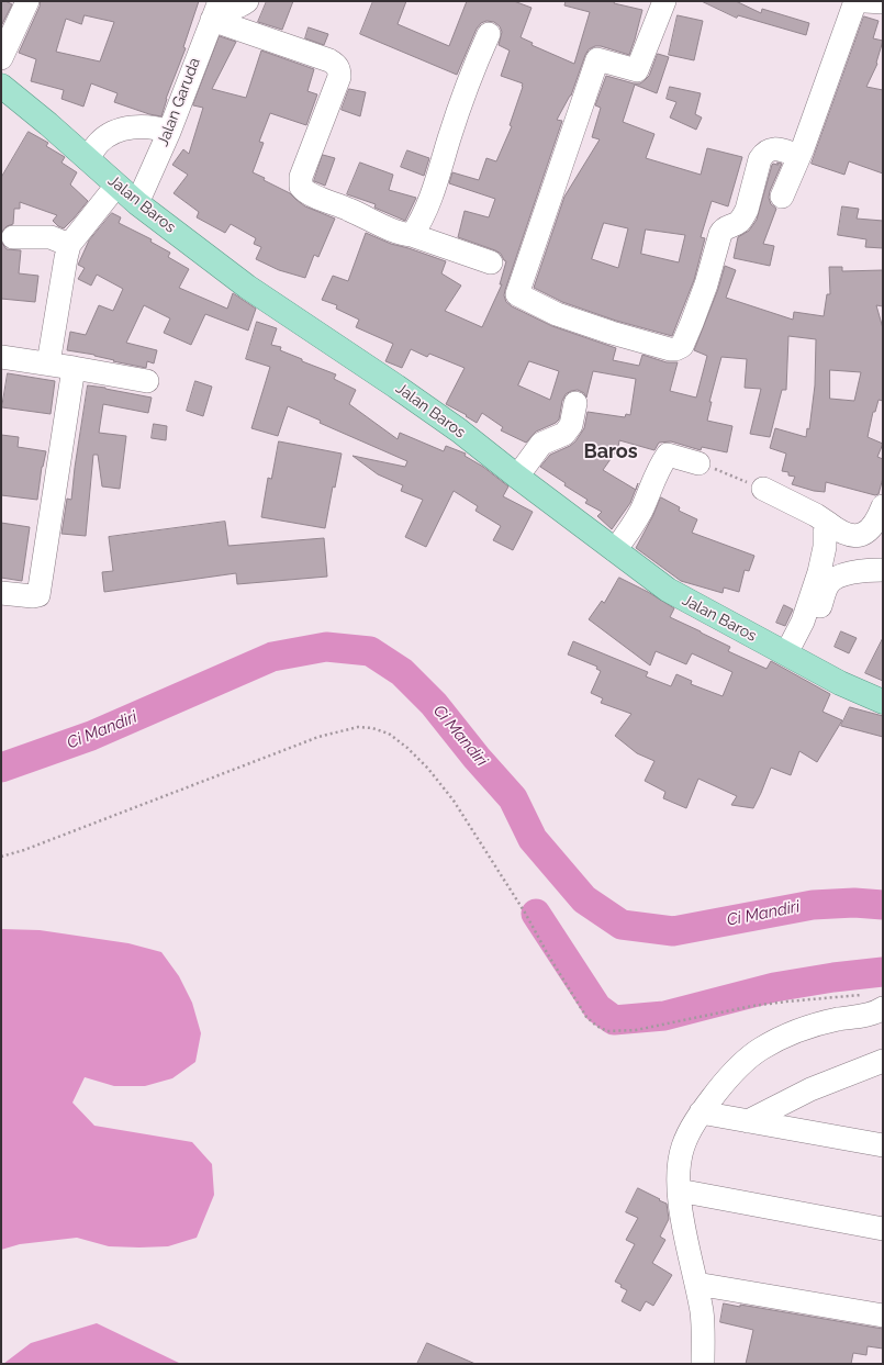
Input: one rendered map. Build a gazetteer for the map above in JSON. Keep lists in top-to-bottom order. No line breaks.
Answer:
{"streets":{"main road":["Jalan Baros"],"street":["Jalan Garuda"]},"crossings":[["Jalan Garuda","Jalan Baros"]],"districts":["Baros"],"water":["Ci Mandiri"]}
